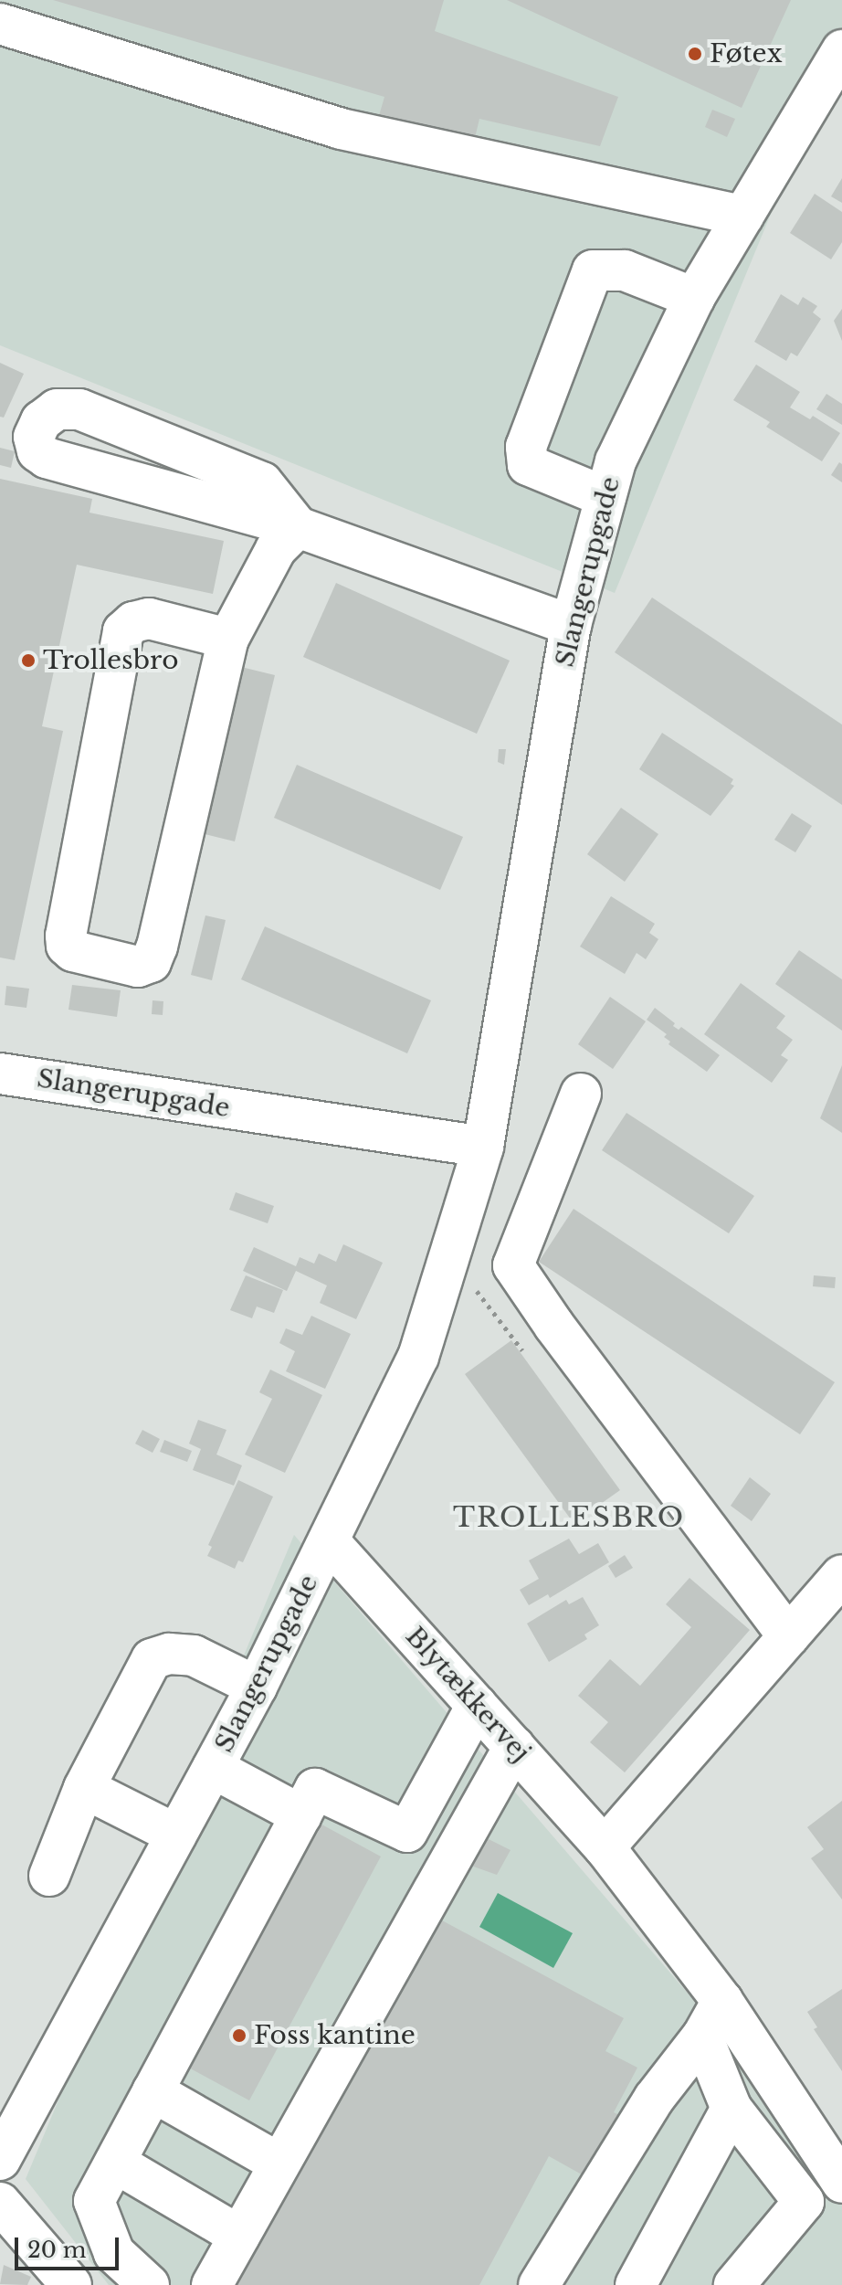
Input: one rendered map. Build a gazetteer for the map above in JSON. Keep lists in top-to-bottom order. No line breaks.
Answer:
{"streets":{"street":["Slangerupgade","Blytækkervej"]},"crossings":[["Slangerupgade","Blytækkervej"]],"districts":["TROLLESBRO"],"places":["Føtex","Trollesbro","Foss kantine"],"scale_bar":"20 m"}
